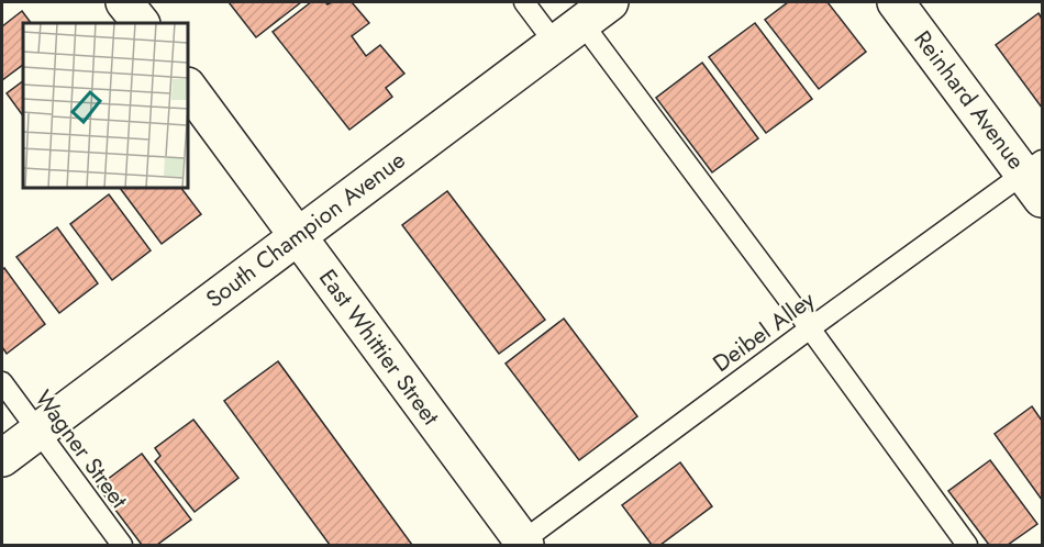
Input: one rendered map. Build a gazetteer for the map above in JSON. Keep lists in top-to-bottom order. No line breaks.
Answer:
{"streets":{"street":["Reinhard Avenue","South Champion Avenue","East Whittier Street"],"lane":["Deibel Alley","Wagner Street"]},"crossings":[["Reinhard Avenue","Deibel Alley"],["South Champion Avenue","East Whittier Street"],["South Champion Avenue","Wagner Street"],["Deibel Alley","East Whittier Street"]]}
